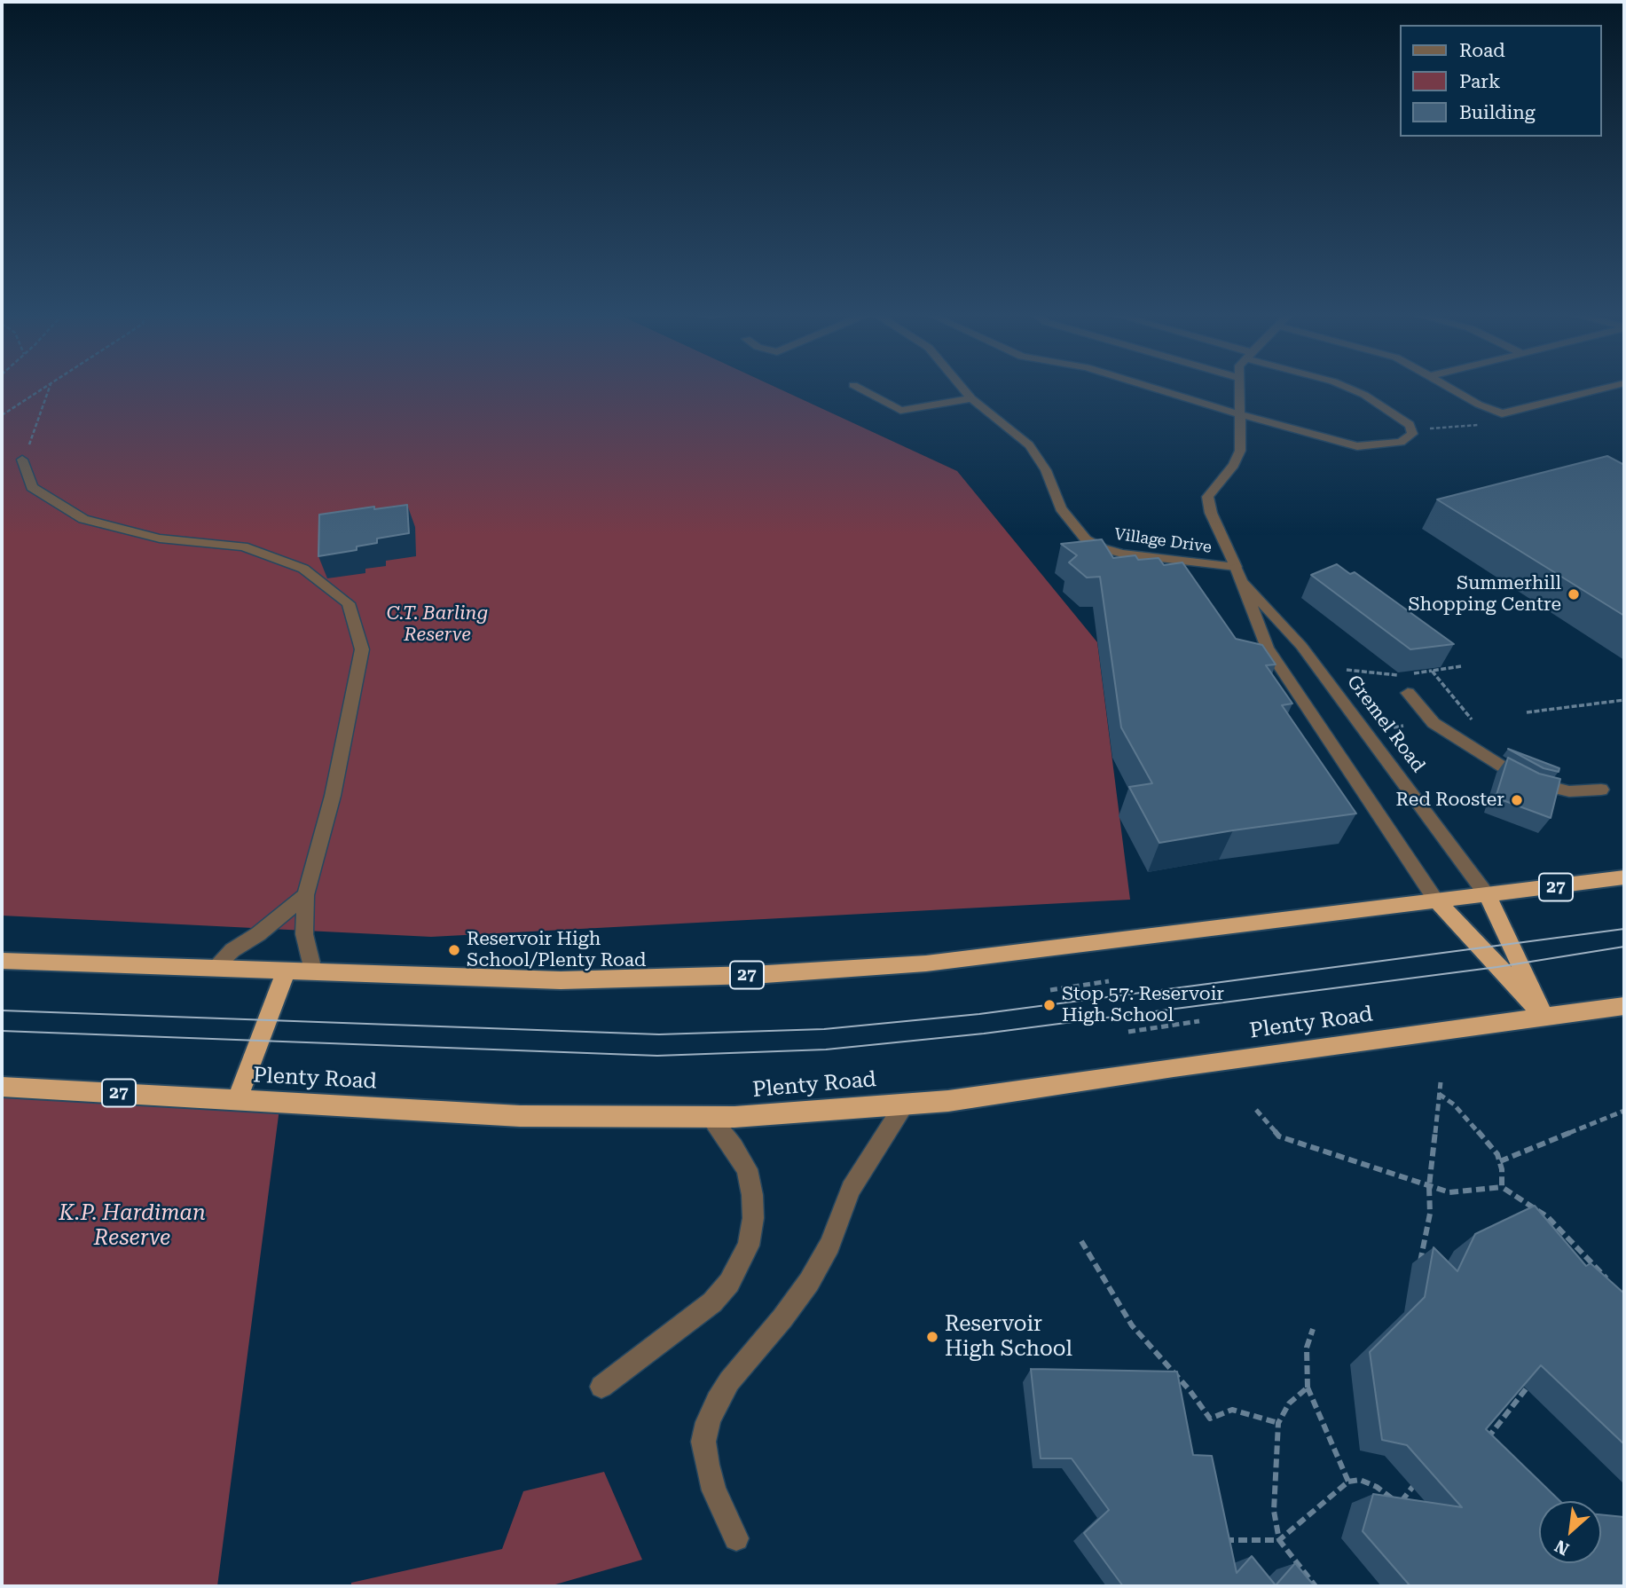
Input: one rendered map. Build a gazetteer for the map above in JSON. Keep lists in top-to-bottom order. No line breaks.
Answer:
{"streets":{"highway":["27","Plenty Road"],"street":["Village Drive","Gremel Road"]},"crossings":[["Village Drive","Gremel Road"],["Gremel Road","27"]],"parks":["C.T. Barling Reserve","K.P. Hardiman Reserve"],"places":["Summerhill Shopping Centre","Red Rooster","Reservoir High School/Plenty Road","Stop 57: Reservoir High School","Reservoir High School"],"legend":["Road","Park","Building"],"north":"bottom left"}
